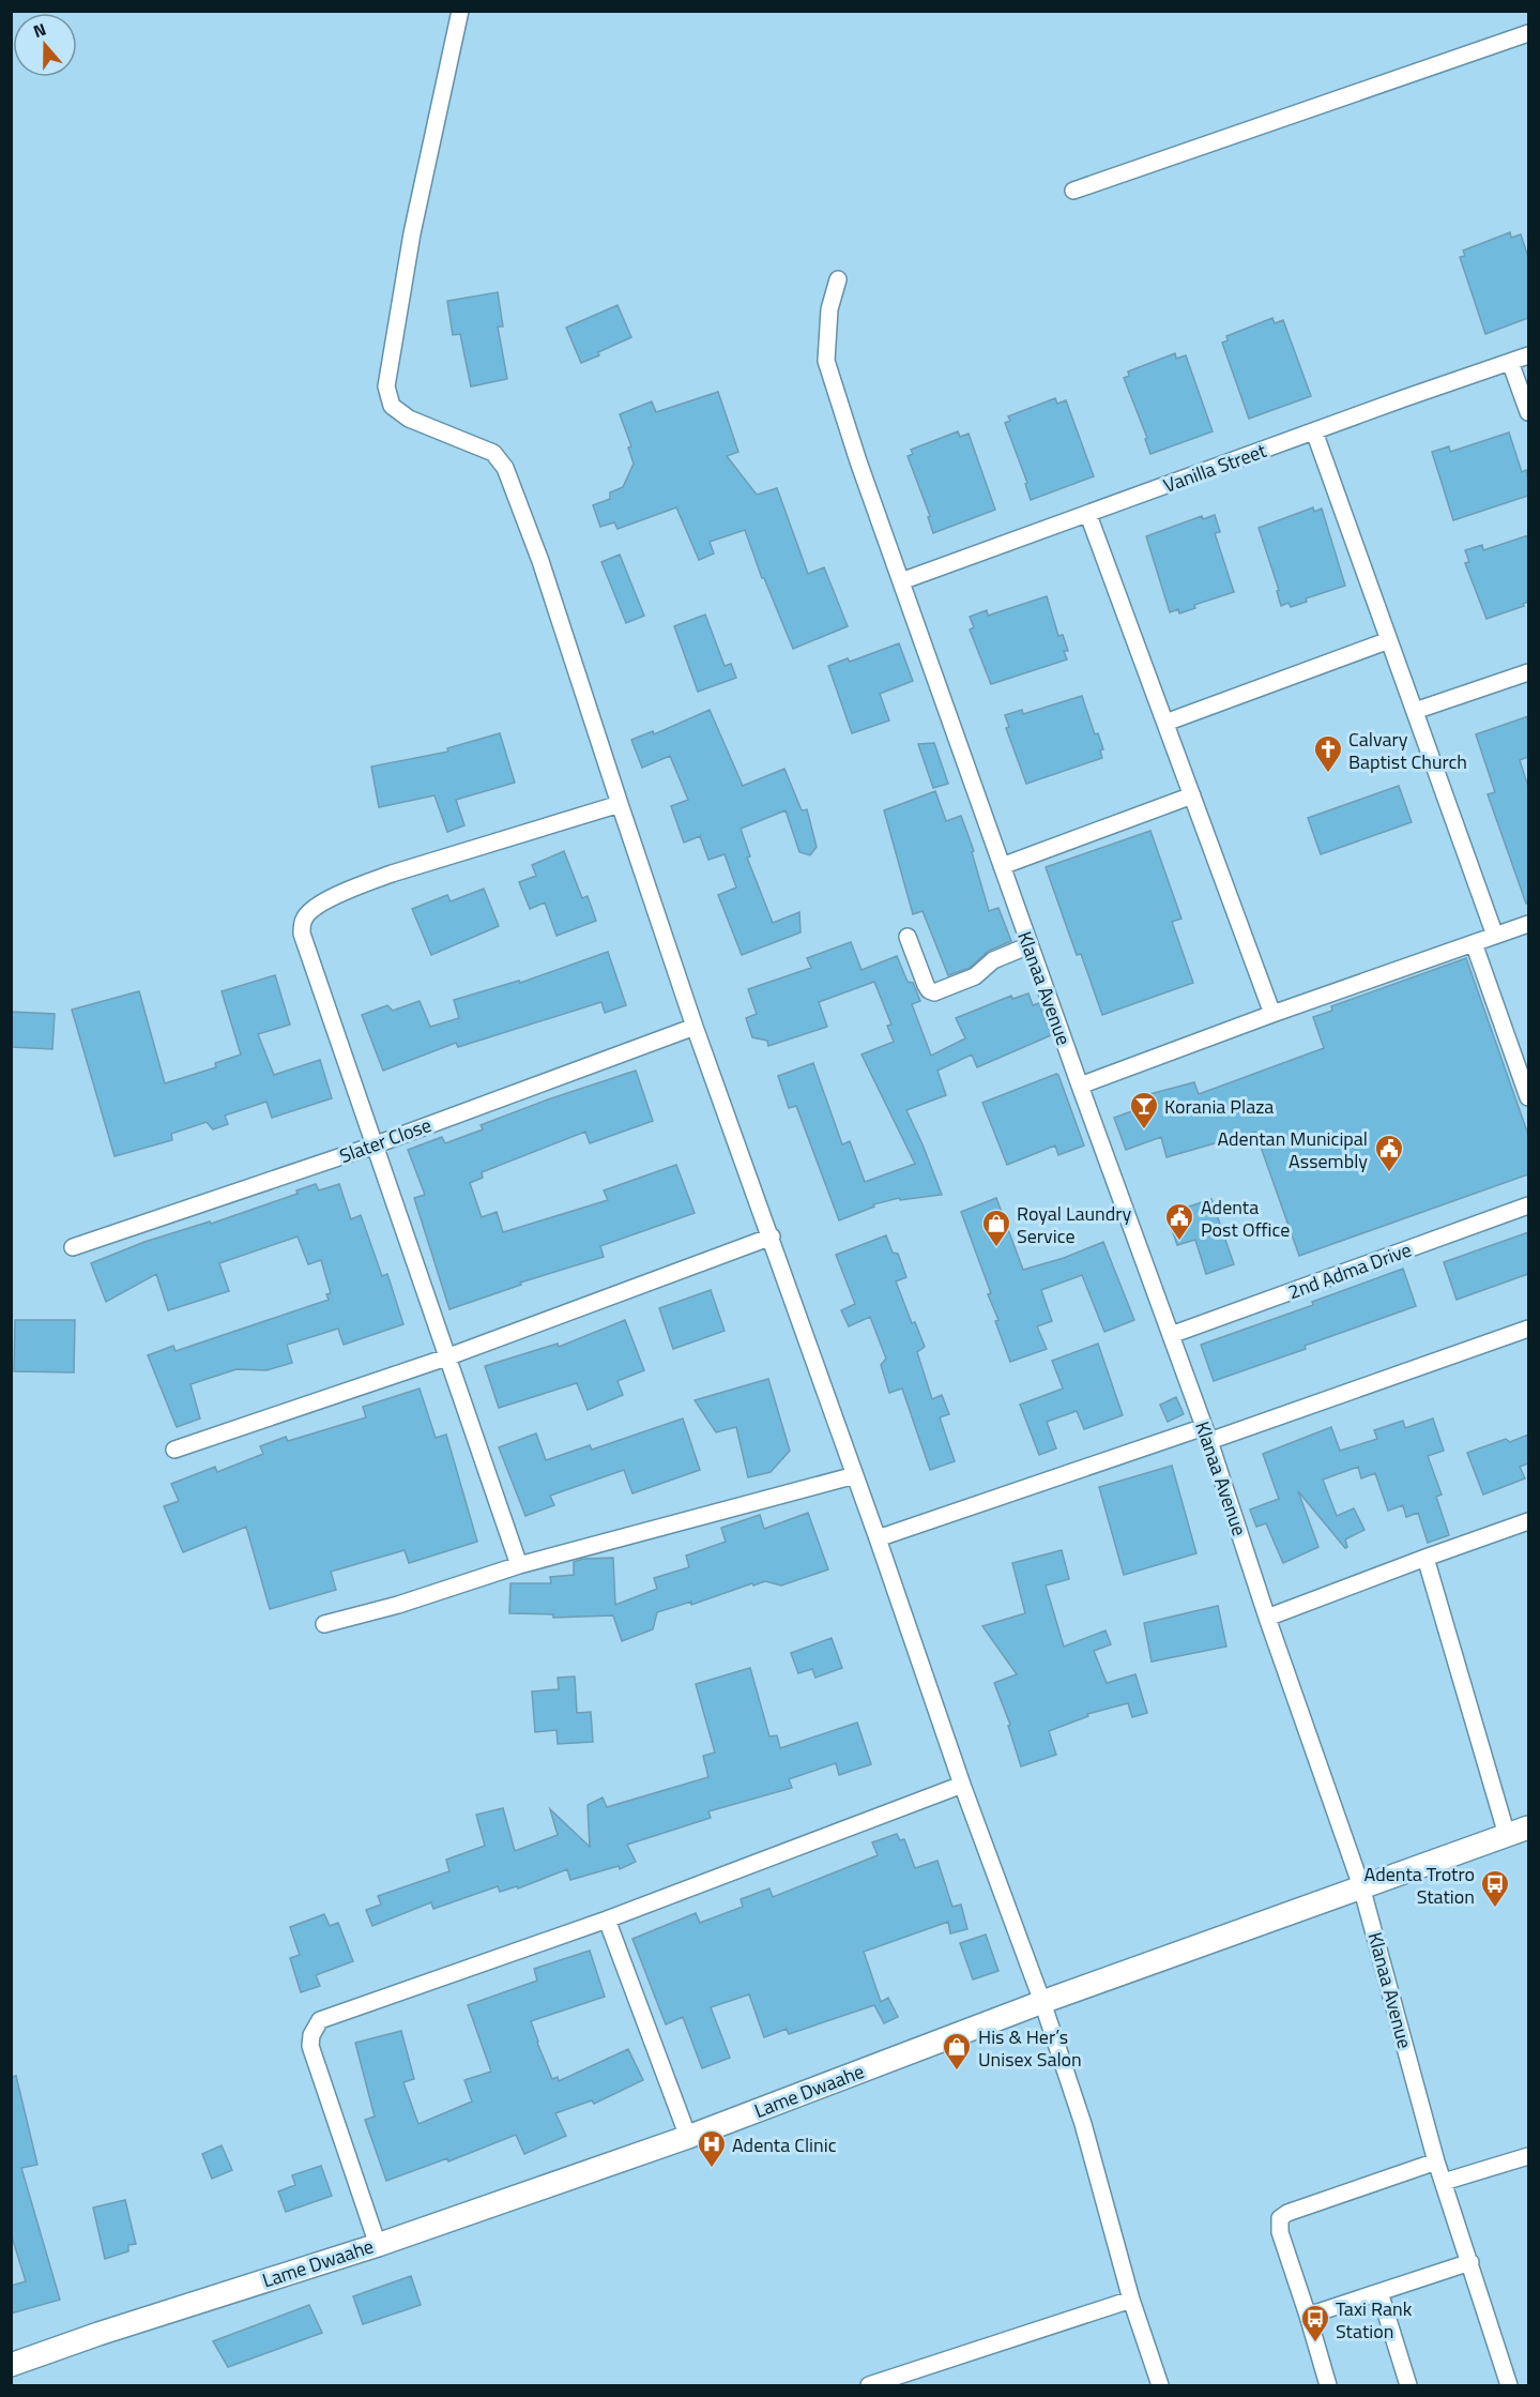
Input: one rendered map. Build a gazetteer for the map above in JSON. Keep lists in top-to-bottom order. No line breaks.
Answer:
{"streets":{"street":["Vanilla Street","Klanaa Avenue","Slater Close","2nd Adma Drive","Lame Dwaahe"]},"crossings":[["Vanilla Street","Klanaa Avenue"],["Klanaa Avenue","2nd Adma Drive"],["Klanaa Avenue","Lame Dwaahe"]],"places":{"church":["Calvary Baptist Church"],"bar":["Korania Plaza"],"public building":["Adentan Municipal Assembly","Adenta Post Office"],"shop":["Royal Laundry Service","His & Her’s Unisex Salon"],"bus stop":["Adenta Trotro Station","Taxi Rank Station"],"hospital":["Adenta Clinic"]},"north":"top"}
